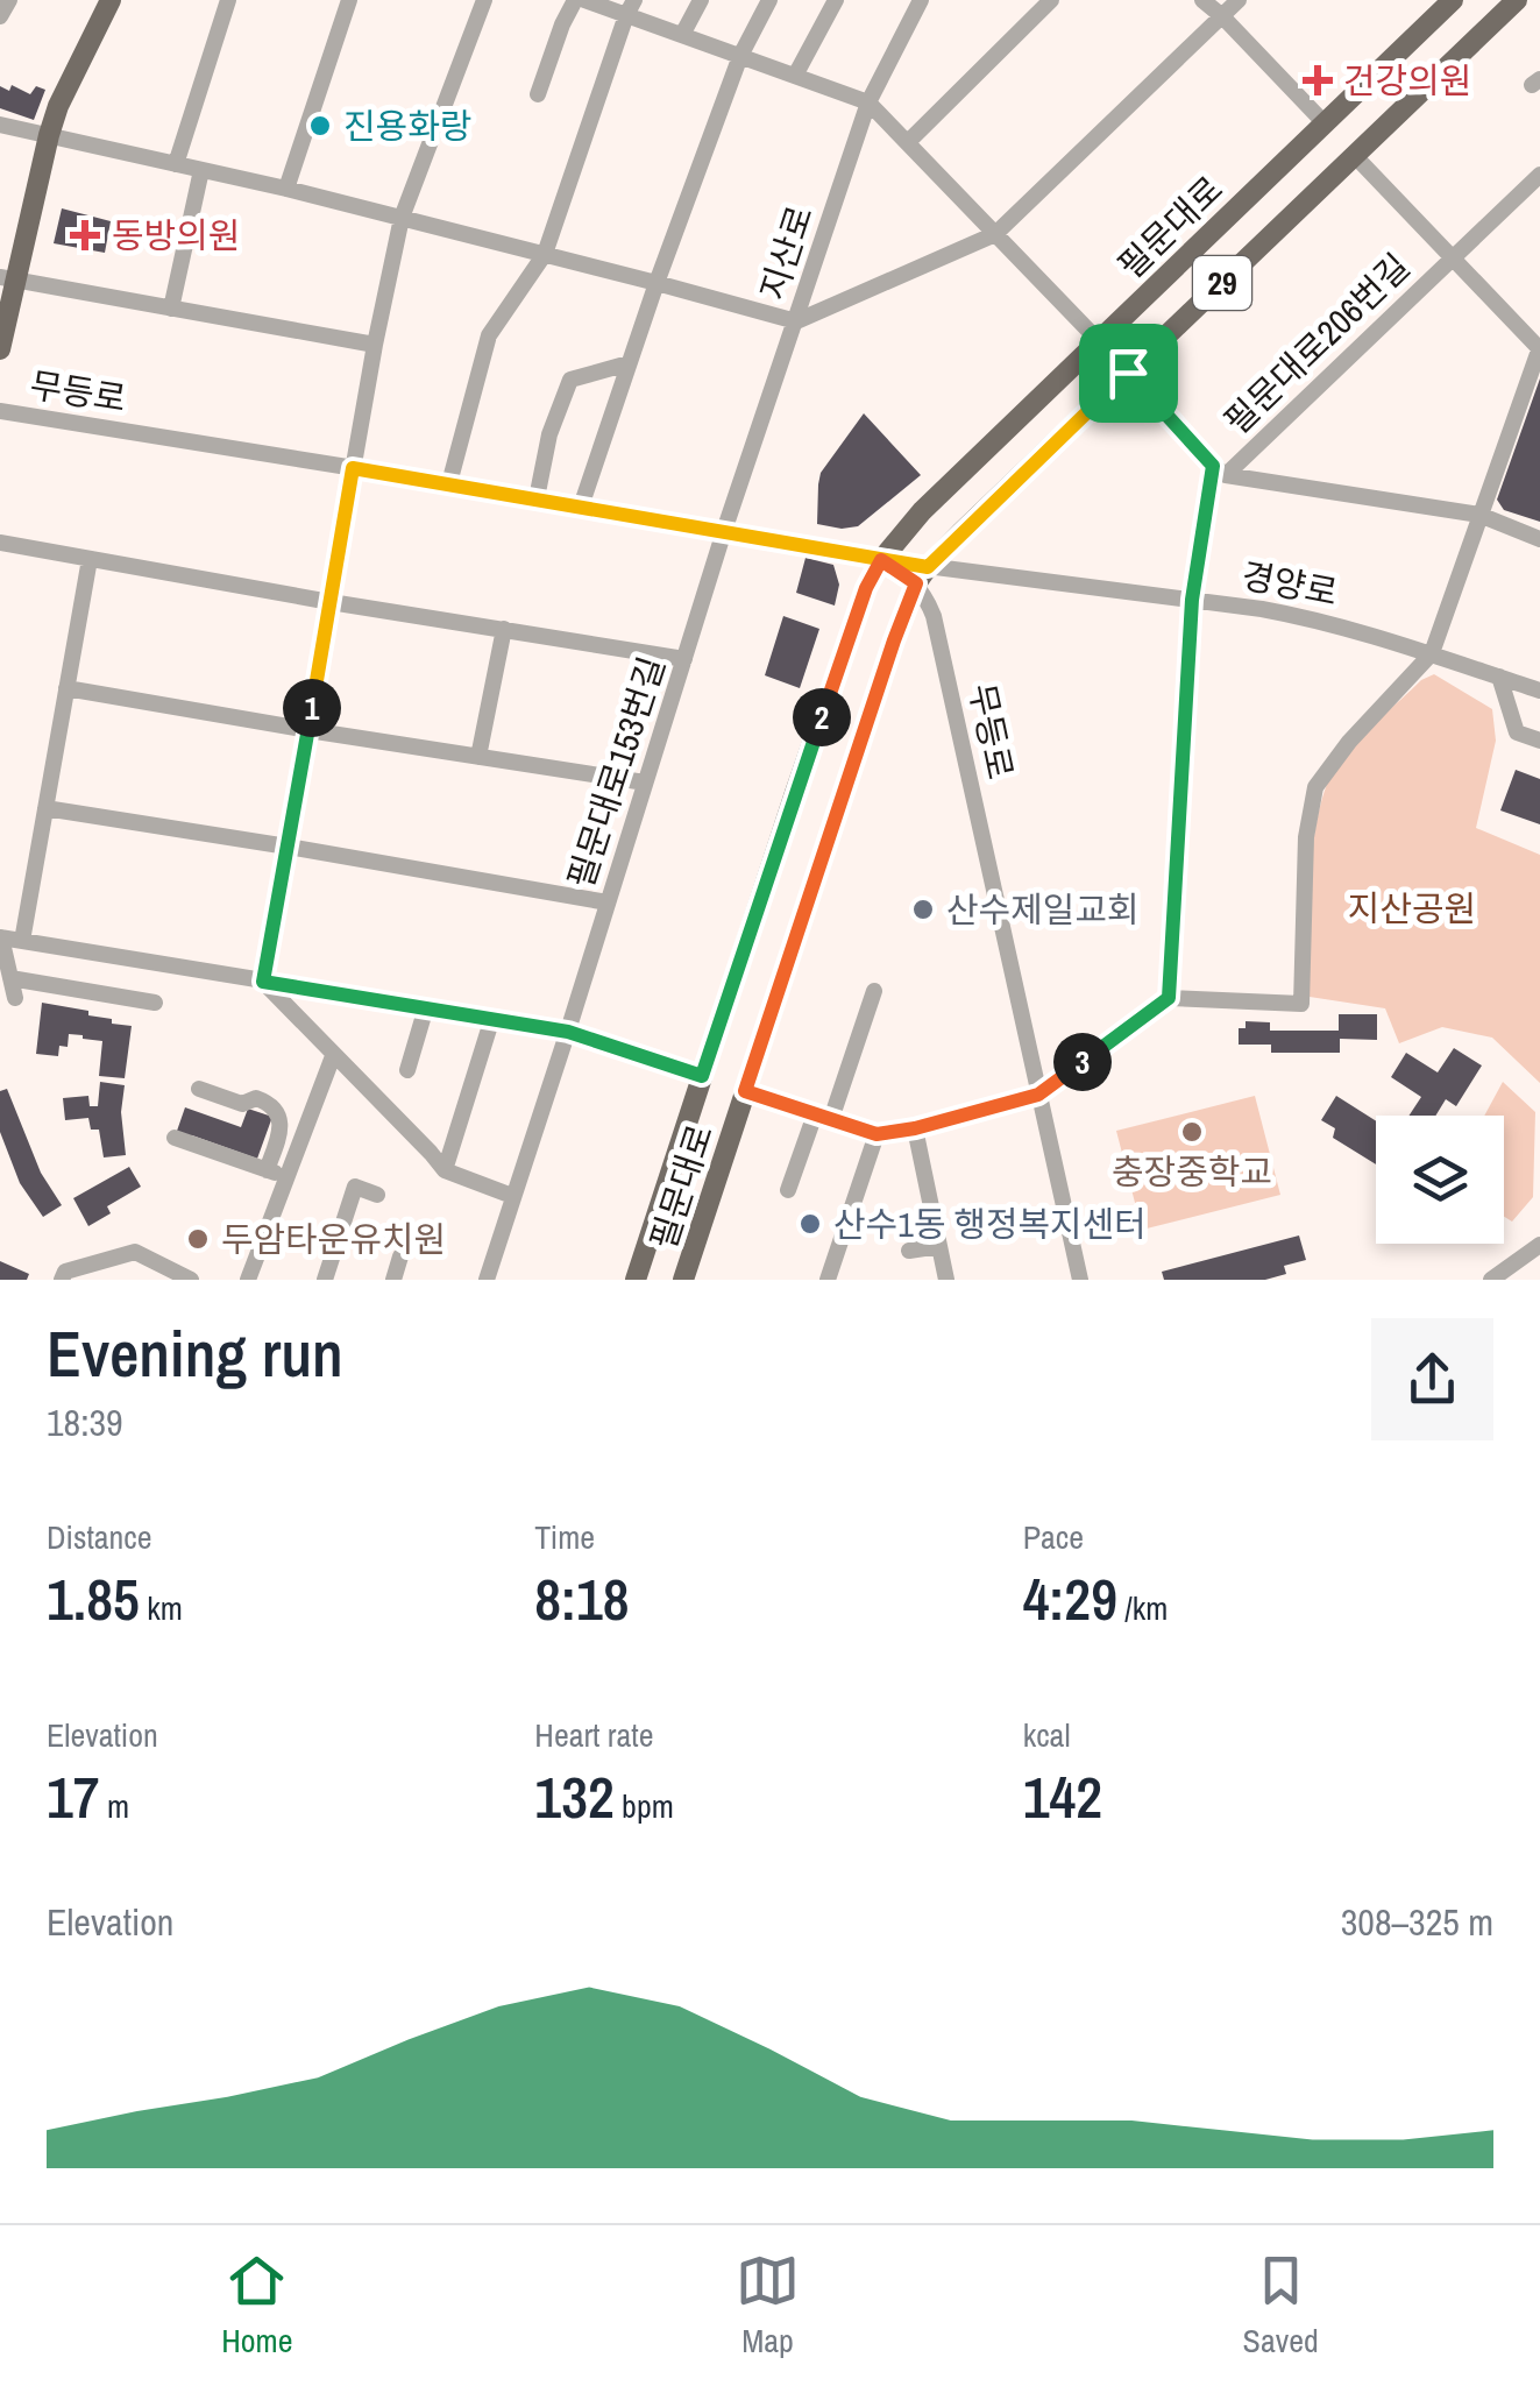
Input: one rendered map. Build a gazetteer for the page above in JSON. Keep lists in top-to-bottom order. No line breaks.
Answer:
{"streets":{"main road":["필문대로","29"],"street":["지산로","필문대로206번길","무등로","경양로","필문대로153번길"]},"crossings":[["필문대로","필문대로206번길"],["필문대로","무등로"],["필문대로","경양로"],["지산로","무등로"],["지산로","필문대로153번길"],["필문대로206번길","경양로"],["무등로","경양로"],["무등로","필문대로153번길"]],"parks":["지산공원"],"places":{"health":["건강의원","동방의원"],"other":["진용화랑","산수제일교회","충장중학교","산수1동 행정복지센터","두암타운유치원"]},"page":{"pins":["1","2","3"],"heading":["Evening run","18:39"],"stats":[["Distance","1.85 km"],["Time","8:18"],["Pace","4:29 /km"],["Elevation","17 m"],["Heart rate","132 bpm"],["kcal","142"]],"chart":["Elevation","308–325 m"],"tabs":["Home","Map","Saved"]}}
